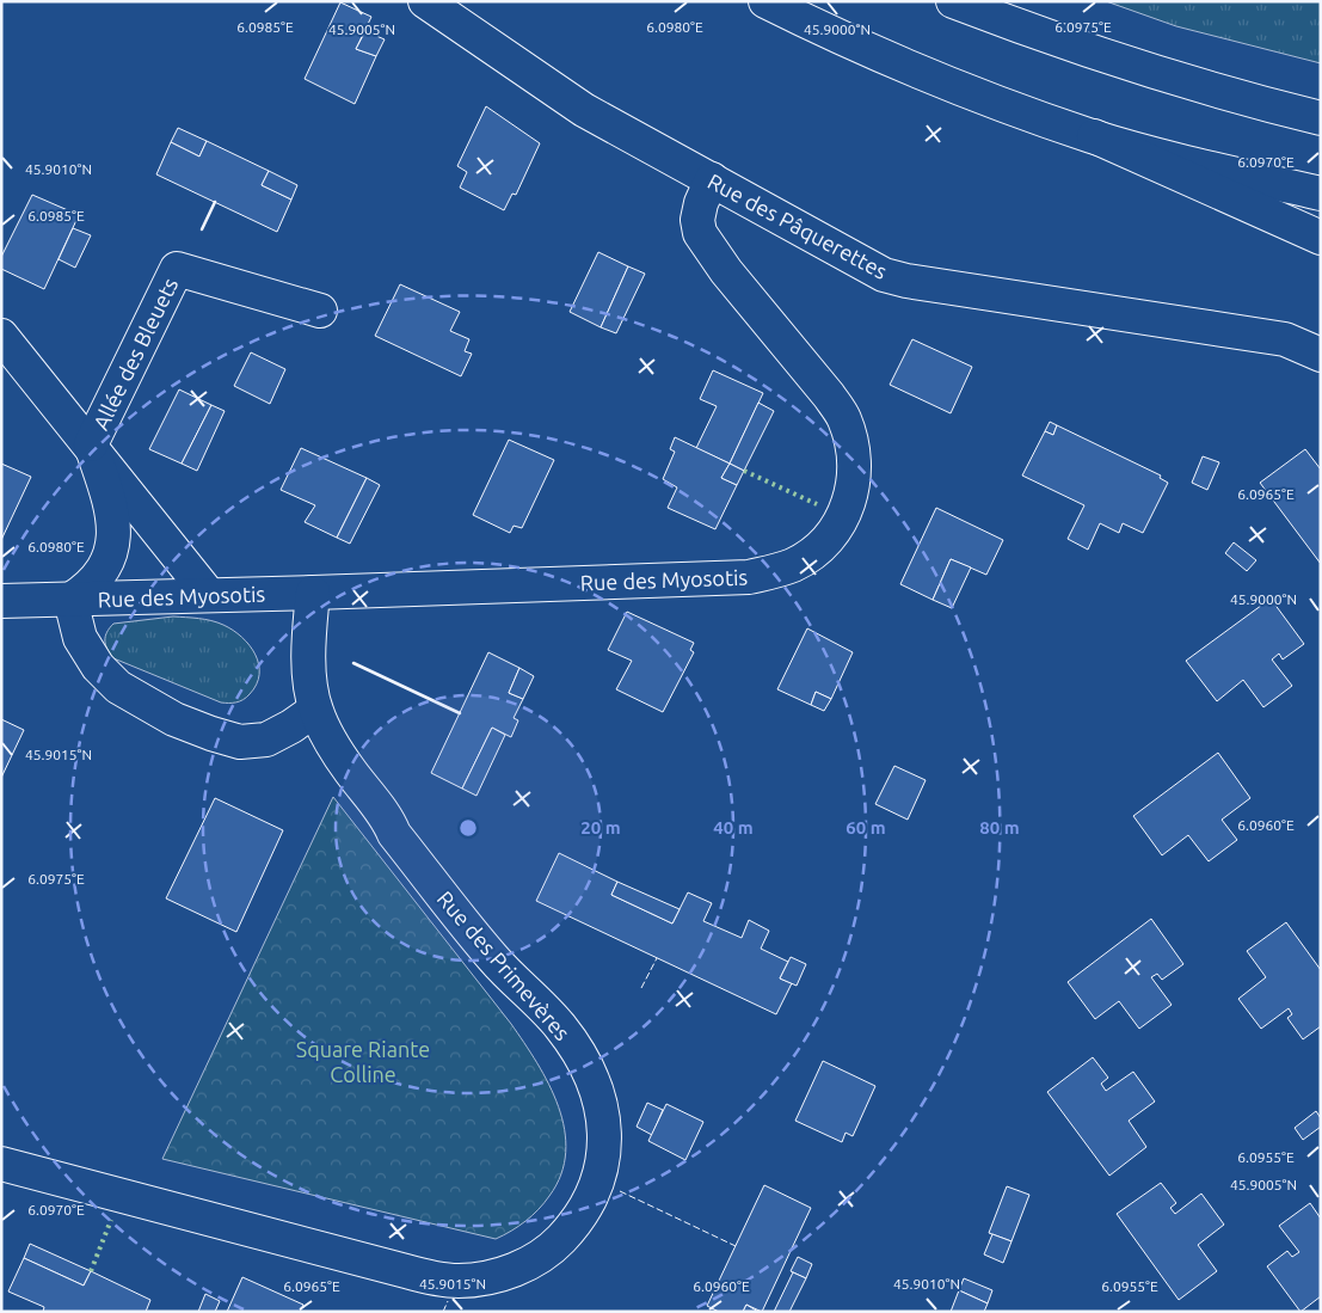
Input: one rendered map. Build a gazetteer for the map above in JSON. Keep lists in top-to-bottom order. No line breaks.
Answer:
{"streets":{"main road":["Rue des Pâquerettes","Allée des Bleuets","Rue des Myosotis","Rue des Primevères"]},"crossings":[["Rue des Pâquerettes","Rue des Myosotis"],["Rue des Myosotis","Rue des Primevères"]],"parks":["Square Riante Colline"],"coordinates":["6.0985°E","6.0980°E","6.0975°E","45.9005°N","45.9000°N","6.0970°E","45.9010°N","6.0965°E","45.9015°N","6.0960°E","6.0955°E"],"rings":["20 m","40 m","60 m","80 m"]}
